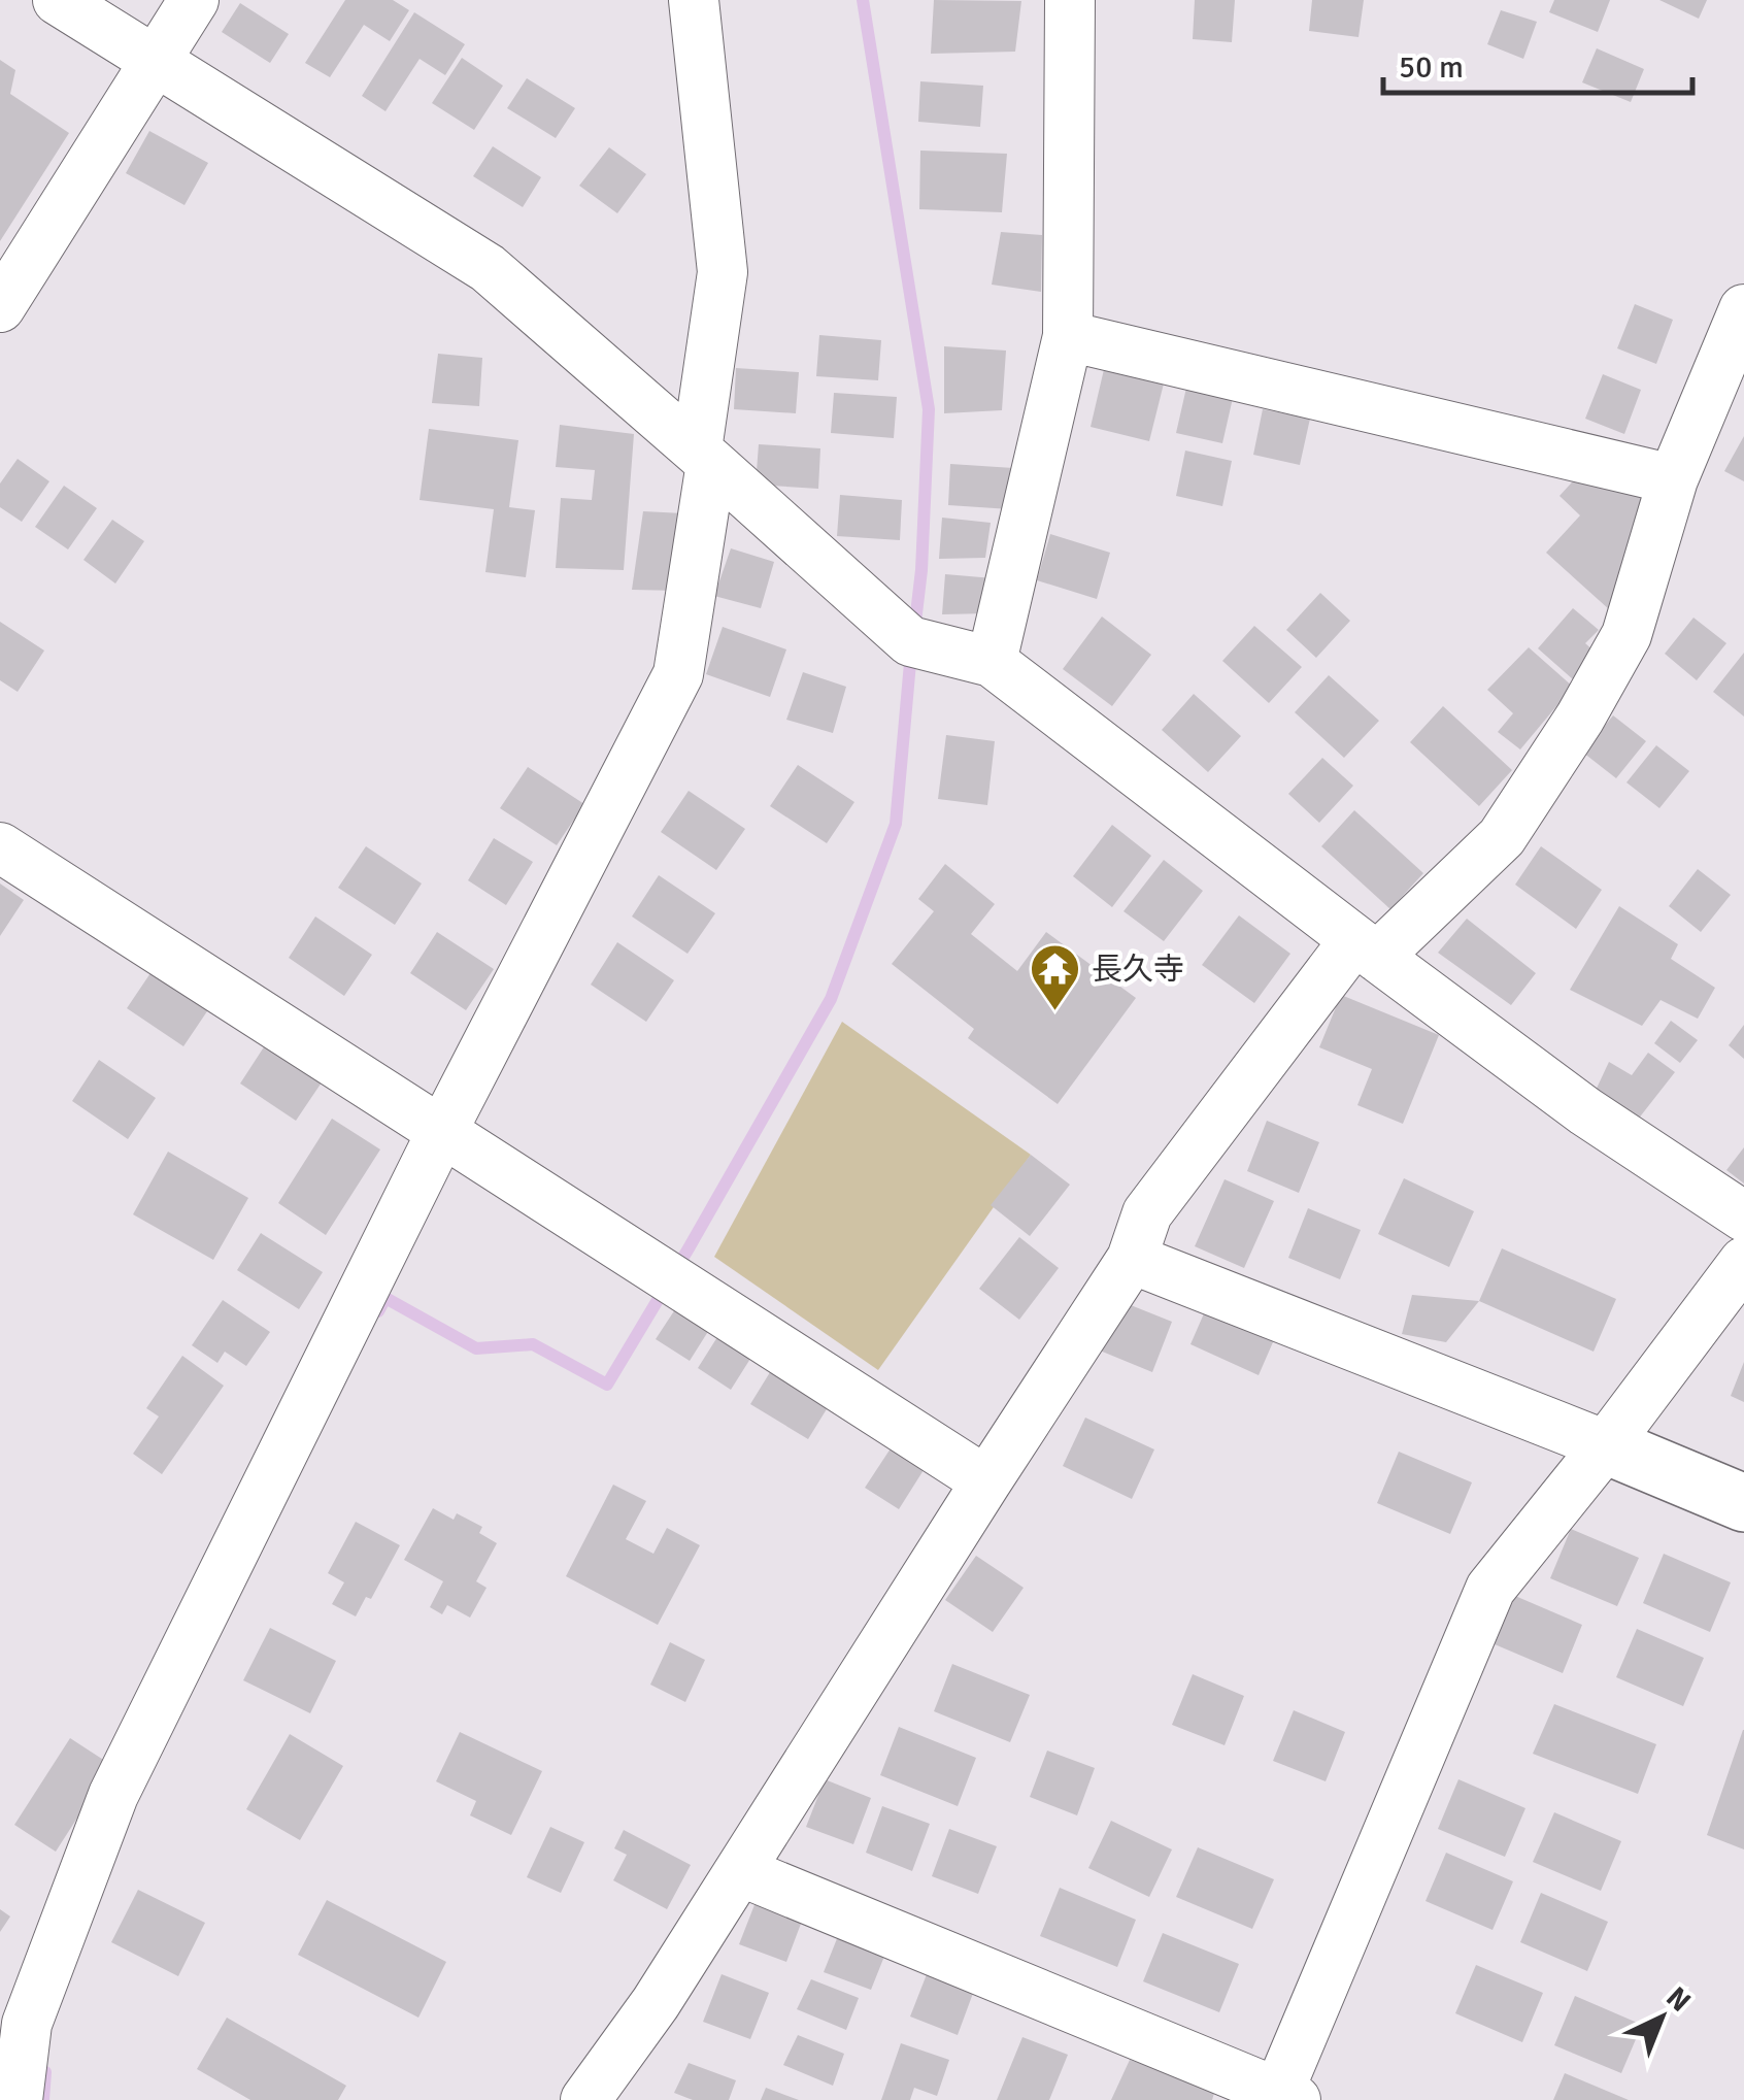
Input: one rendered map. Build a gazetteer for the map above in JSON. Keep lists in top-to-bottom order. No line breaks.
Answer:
{"places":{"temple":["長久寺"]},"scale_bar":"50 m","north":"top right"}
